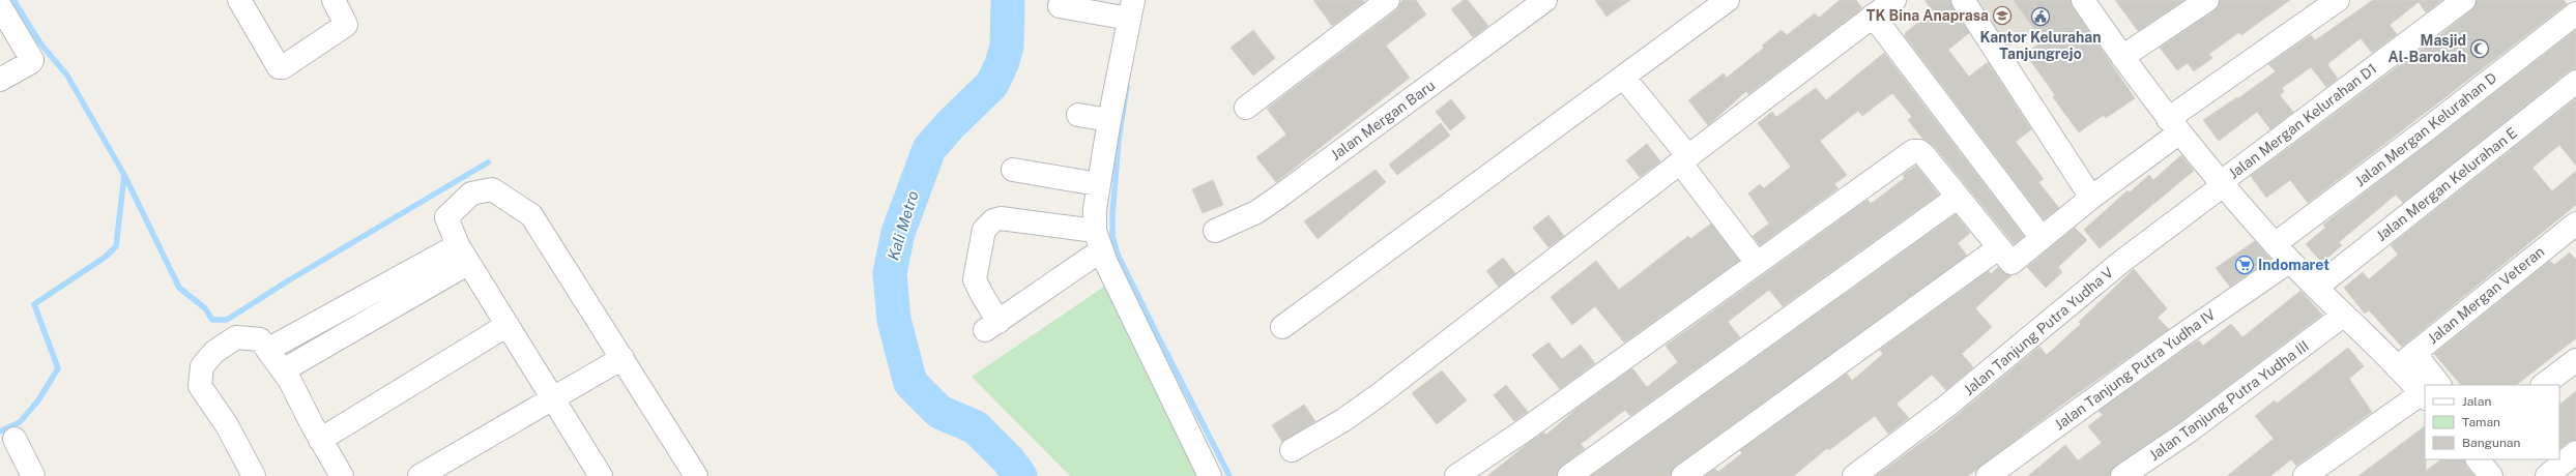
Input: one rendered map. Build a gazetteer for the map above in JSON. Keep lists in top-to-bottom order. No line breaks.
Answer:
{"streets":{"street":["Jalan Mergan Baru","Jalan Mergan Kelurahan D1","Jalan Mergan Kelurahan D","Jalan Mergan Kelurahan E","Jalan Mergan Veteran","Jalan Tanjung Putra Yudha V","Jalan Tanjung Putra Yudha IV","Jalan Tanjung Putra Yudha III"]},"crossings":[["Jalan Mergan Kelurahan D1","Jalan Tanjung Putra Yudha V"]],"water":["Kali Metro"],"places":{"school or university":["TK Bina Anaprasa"],"public building":["Kantor Kelurahan Tanjungrejo"],"mosque":["Masjid Al-Barokah"],"supermarket":["Indomaret"]},"legend":["Jalan","Taman","Bangunan"]}
